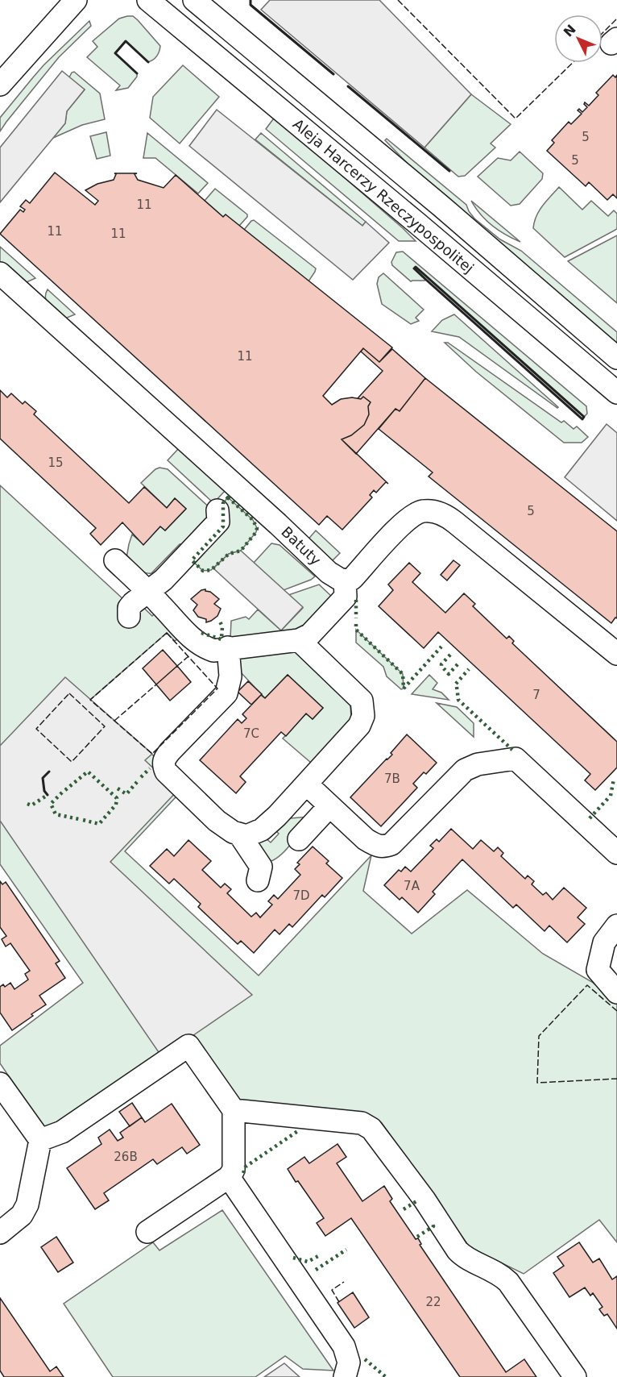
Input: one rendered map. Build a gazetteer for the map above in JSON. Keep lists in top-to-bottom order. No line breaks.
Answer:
{"streets":{"street":["Aleja Harcerzy Rzeczypospolitej","Batuty"]},"house_numbers":["5","5","11","11","11","11","15","5","7","7C","7B","7A","7D","26B","22"],"north":"top left"}
